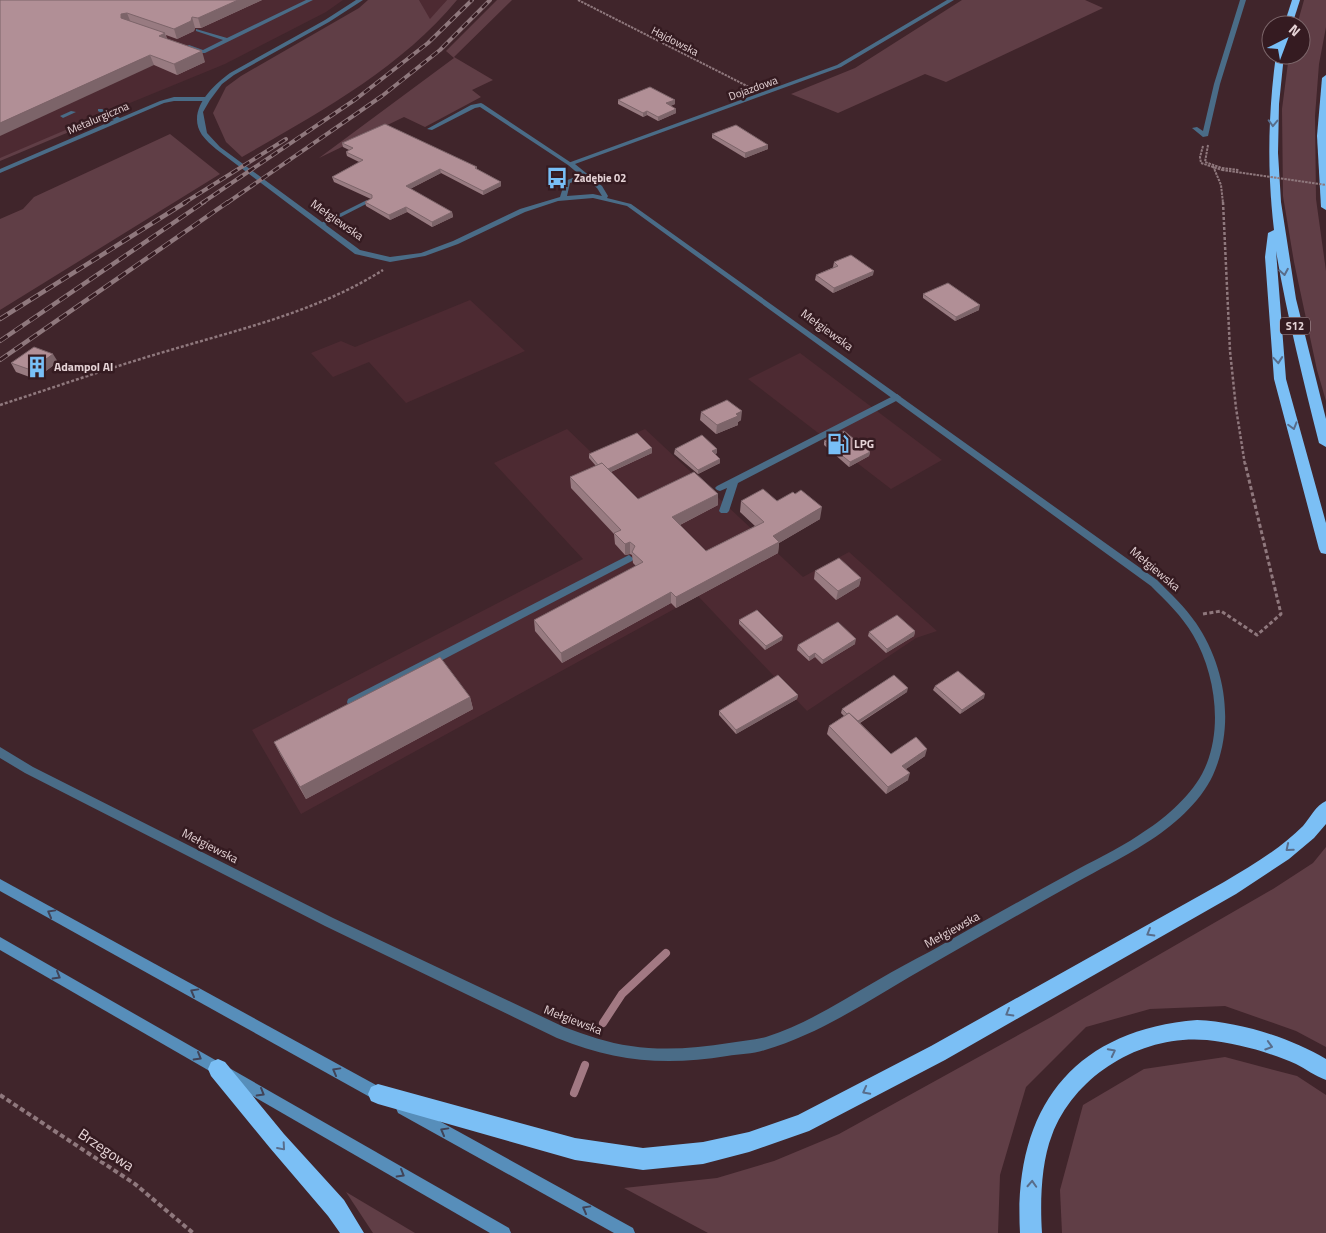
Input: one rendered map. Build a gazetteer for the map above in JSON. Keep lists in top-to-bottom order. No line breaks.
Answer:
{"streets":{"highway":["S12"],"street":["Dojazdowa","Metalurgiczna","Mełgiewska"],"path":["Hajdowska","Brzegowa"]},"crossings":[["Hajdowska","Dojazdowa"],["Metalurgiczna","Mełgiewska"]],"places":{"bus stop":["Zadębie 02"],"building":["Adampol Al"],"fuel station":["LPG"]},"north":"top right"}
